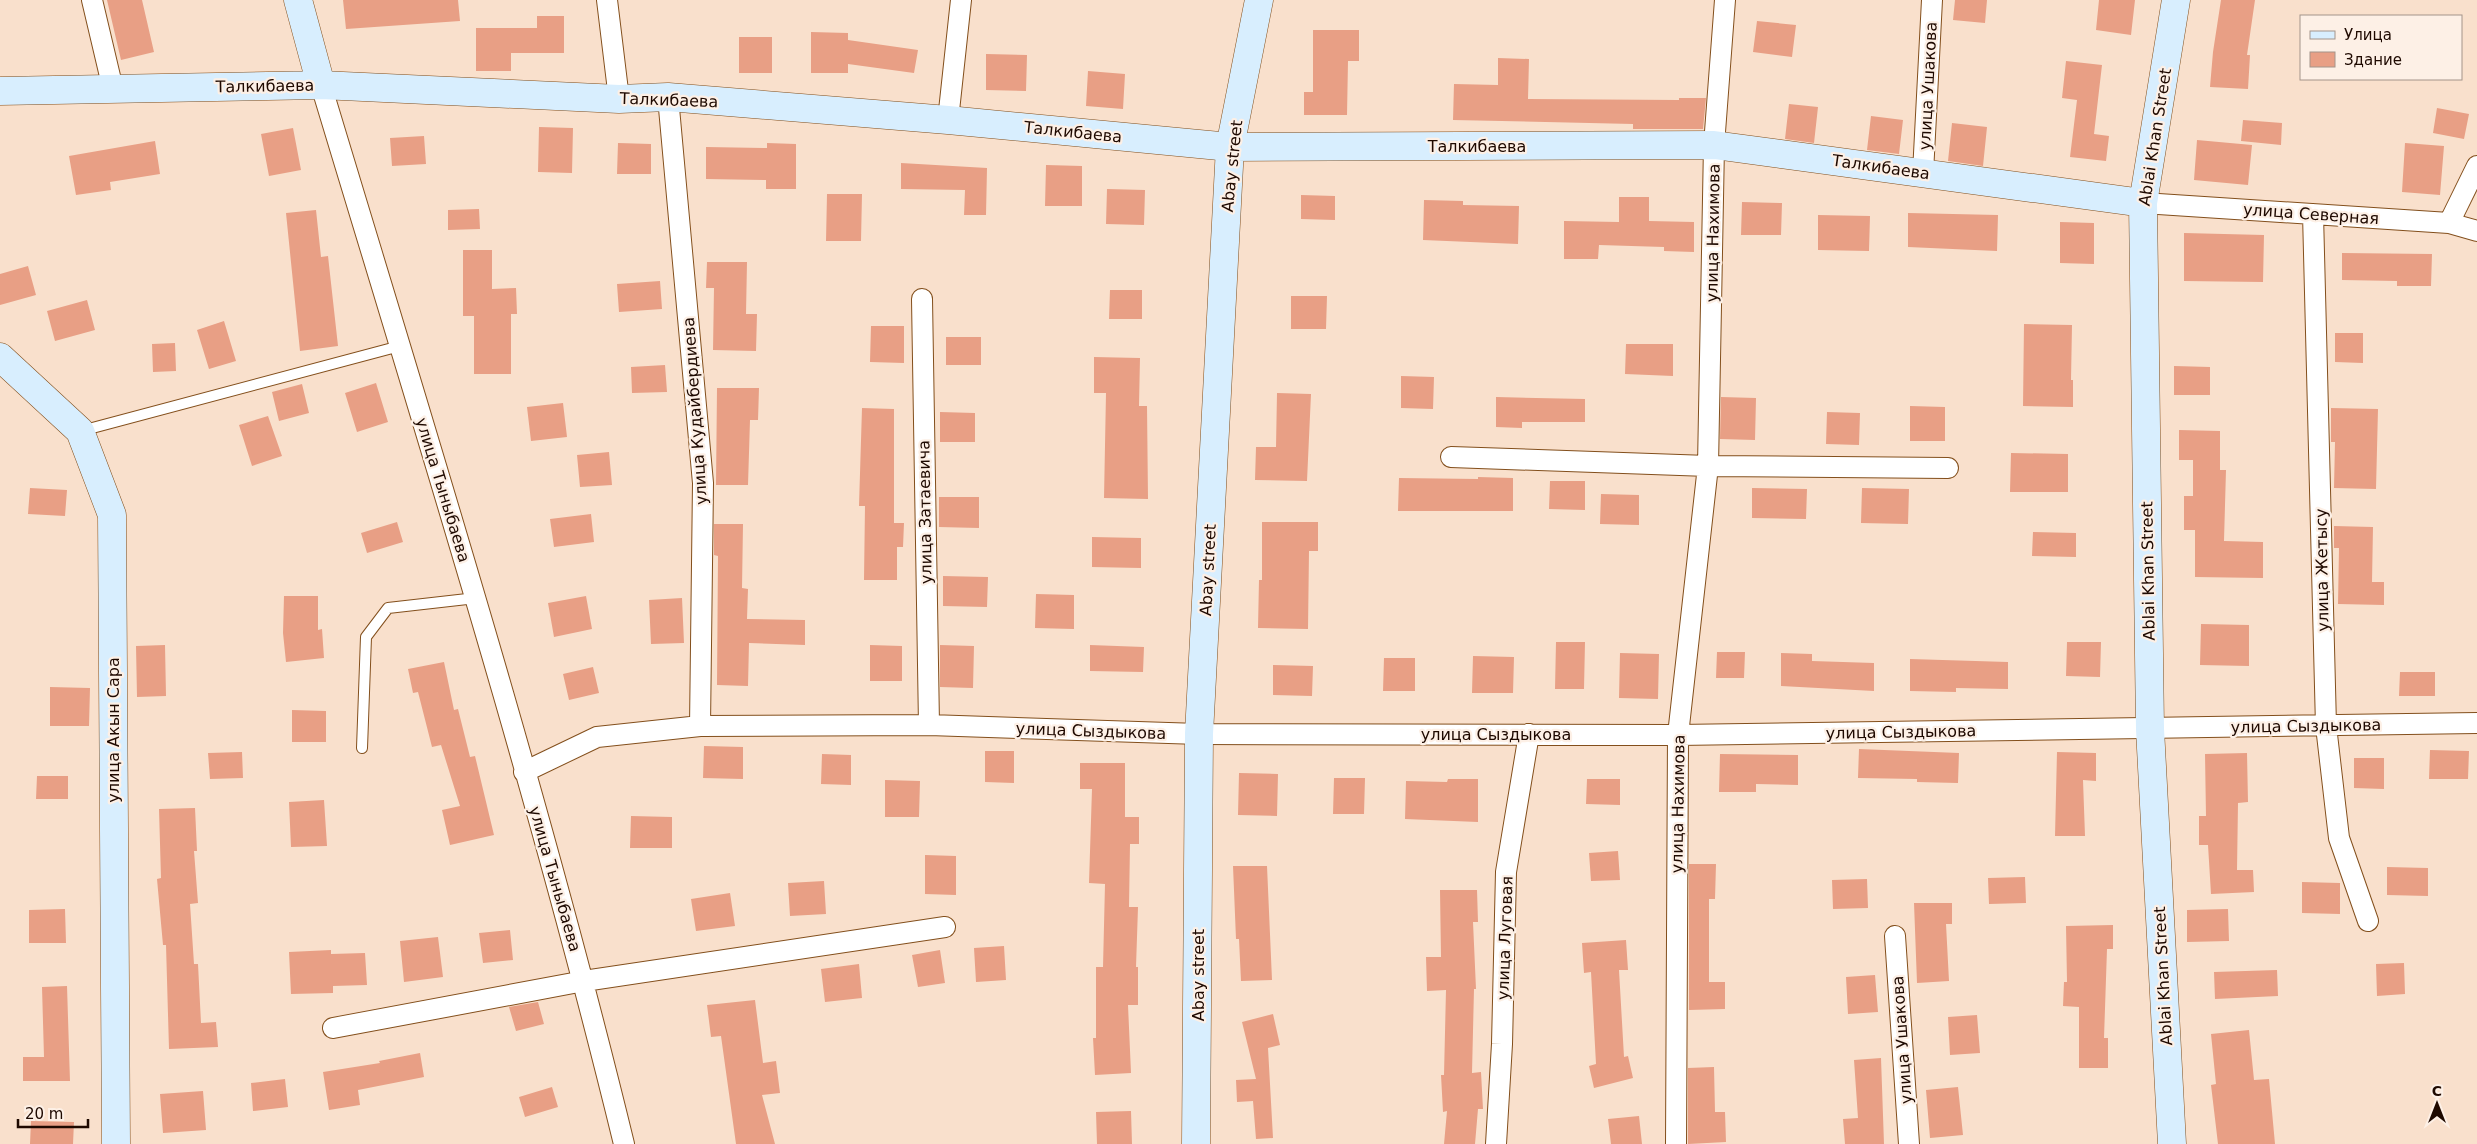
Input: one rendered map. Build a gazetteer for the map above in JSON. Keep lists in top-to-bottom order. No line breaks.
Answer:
{"streets":{"street":["Талкибаева","улица Ушакова","Ablai Khan Street","Abay street","улица Северная","улица Нахимова","улица Кудайбердиева","улица Тыныбаева","улица Затаевича","улица Жетысу","улица Сыздыкова","улица Акын Сара","улица Луговая"]},"crossings":[["Талкибаева","улица Ушакова"],["Талкибаева","Ablai Khan Street"],["Талкибаева","Abay street"],["Талкибаева","улица Северная"],["Талкибаева","улица Нахимова"],["Талкибаева","улица Кудайбердиева"],["Талкибаева","улица Тыныбаева"],["Ablai Khan Street","улица Северная"],["Ablai Khan Street","улица Сыздыкова"],["Abay street","улица Сыздыкова"],["улица Северная","улица Жетысу"],["улица Нахимова","улица Сыздыкова"],["улица Кудайбердиева","улица Сыздыкова"],["улица Тыныбаева","улица Сыздыкова"],["улица Затаевича","улица Сыздыкова"],["улица Жетысу","улица Сыздыкова"],["улица Сыздыкова","улица Луговая"]],"legend":["Улица","Здание"],"scale_bar":"20 m","north":"top"}
